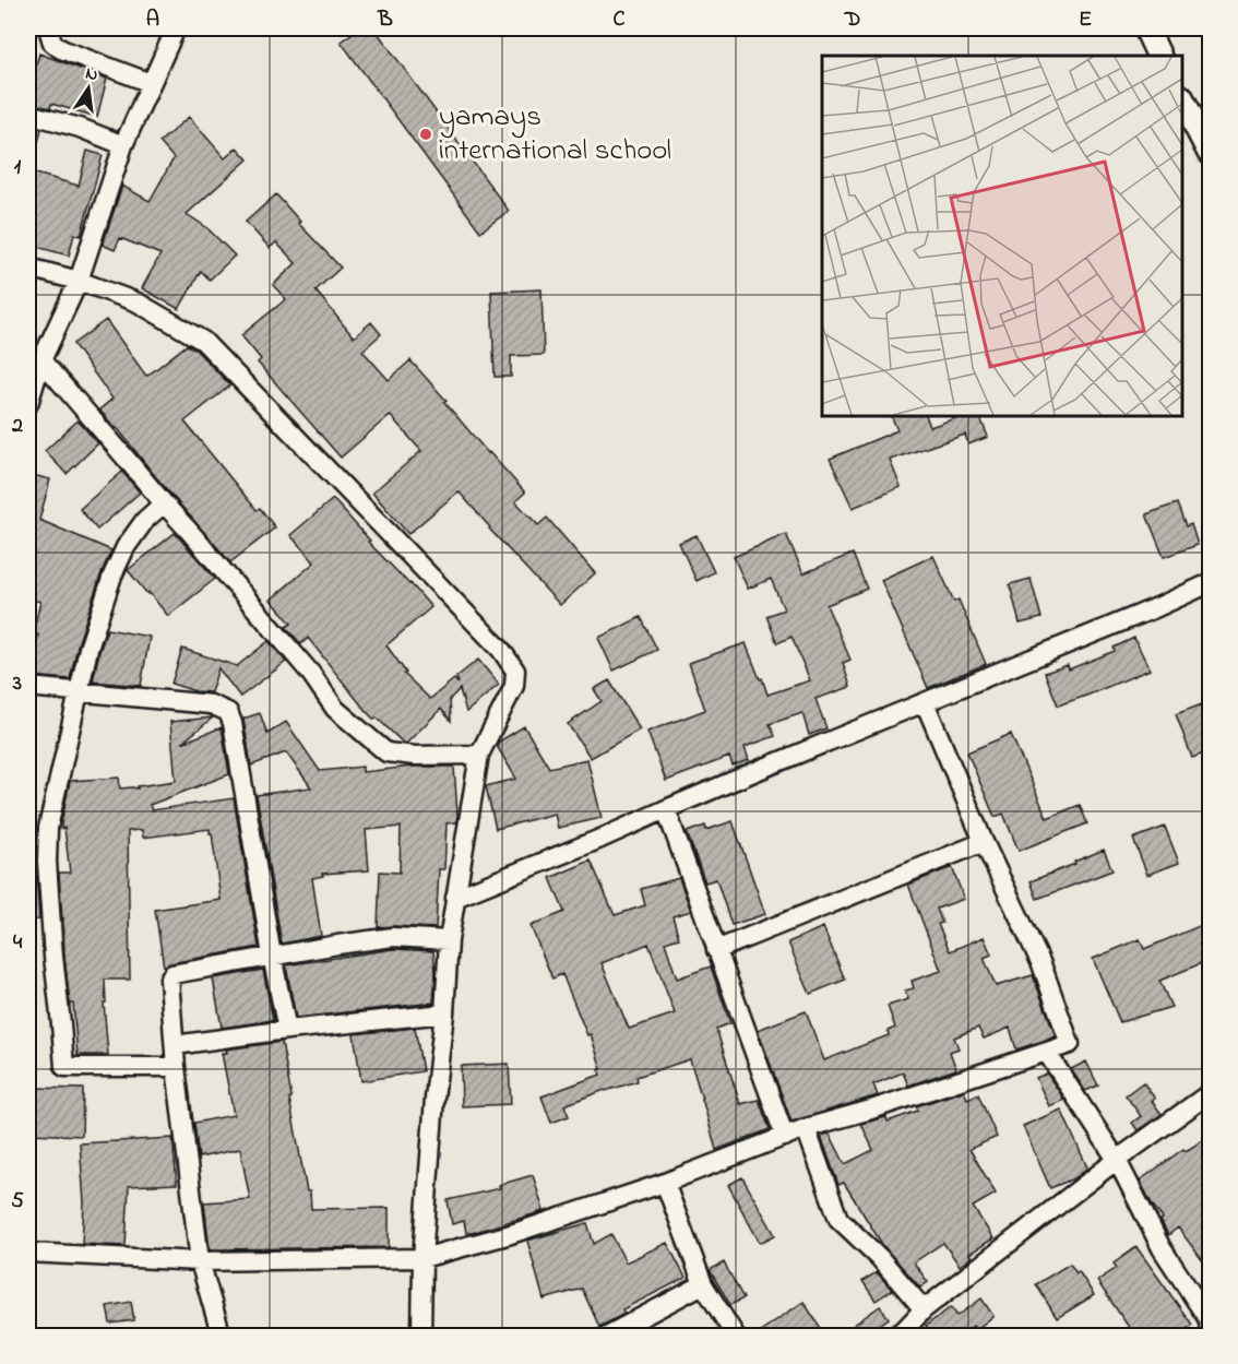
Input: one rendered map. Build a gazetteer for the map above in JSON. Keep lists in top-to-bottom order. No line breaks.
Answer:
{"places":["yamays international school"],"north":"top","grid":{"columns":["A","B","C","D","E"],"rows":["1","2","3","4","5"]}}
